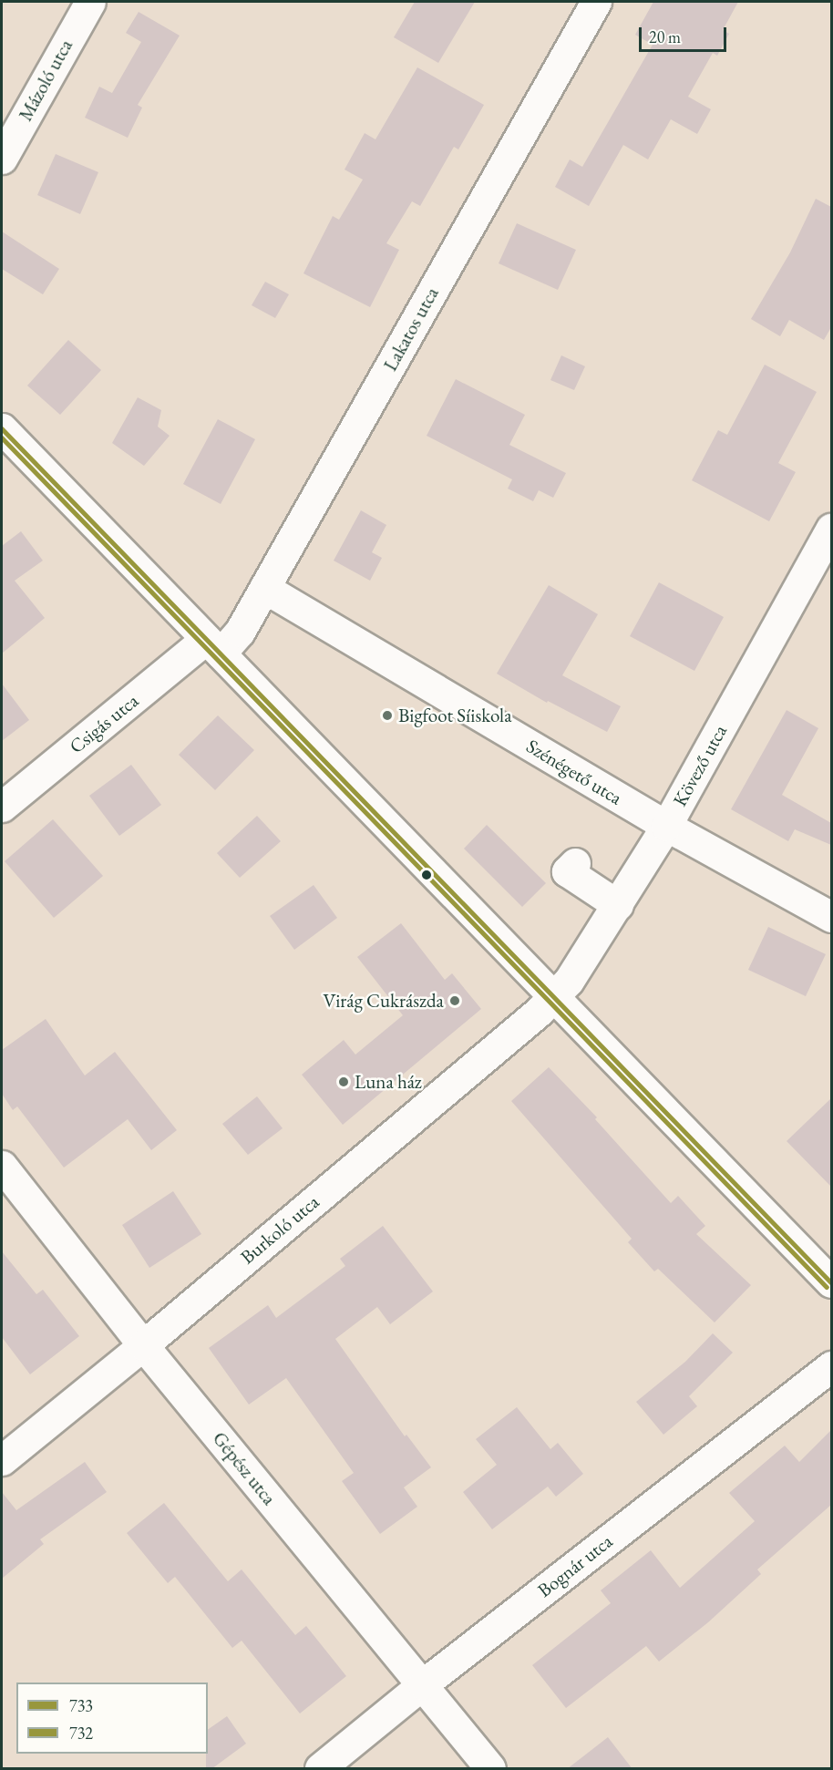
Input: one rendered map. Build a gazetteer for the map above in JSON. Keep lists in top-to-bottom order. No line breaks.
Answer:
{"streets":{"street":["Mázoló utca","Lakatos utca","Csigás utca","Kövező utca","Szénégető utca","Burkoló utca","Gépész utca","Bognár utca"]},"crossings":[["Lakatos utca","Csigás utca"],["Lakatos utca","Szénégető utca"],["Kövező utca","Szénégető utca"],["Kövező utca","Burkoló utca"],["Burkoló utca","Gépész utca"],["Gépész utca","Bognár utca"]],"places":["Bigfoot Síiskola","Virág Cukrászda","Luna ház"],"lines":["transit line 733","transit line 732"],"legend":["733","732"],"scale_bar":"20 m"}
